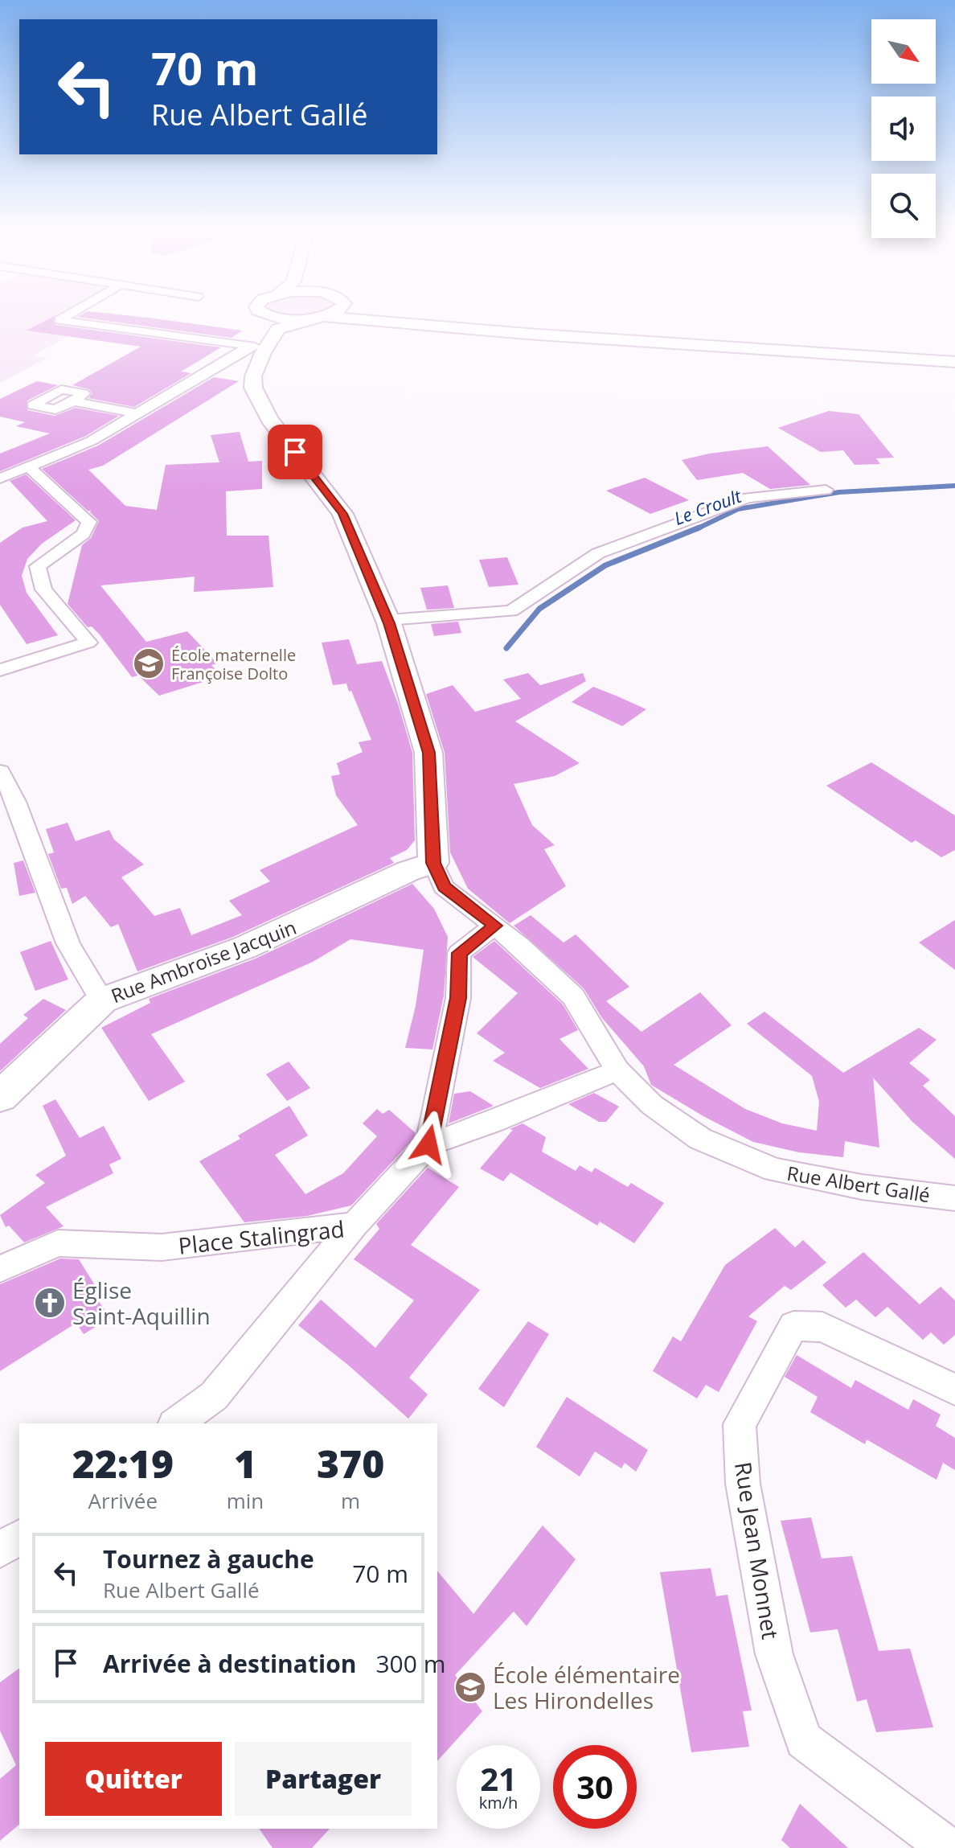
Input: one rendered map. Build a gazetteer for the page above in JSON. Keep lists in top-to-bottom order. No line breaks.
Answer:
{"streets":{"street":["Rue Ambroise Jacquin","Rue Albert Gallé","Place Stalingrad","Rue Jean Monnet"]},"crossings":[["Rue Ambroise Jacquin","Rue Albert Gallé"]],"water":["Le Croult"],"places":{"school or university":["École maternelle Françoise Dolto","École élémentaire Les Hirondelles"],"church":["Église Saint-Aquillin"]},"north":"bottom right","page":{"turn":["70 m","Rue Albert Gallé"],"eta":["22:19","Arrivée","1","min","370","m"],"list":[{"name":"Tournez à gauche","note":"Rue Albert Gallé","value":"70 m"},{"name":"Arrivée à destination","value":"300 m"}],"buttons":["Quitter","Partager"],"speed":"21 km/h","limit":"30"}}
